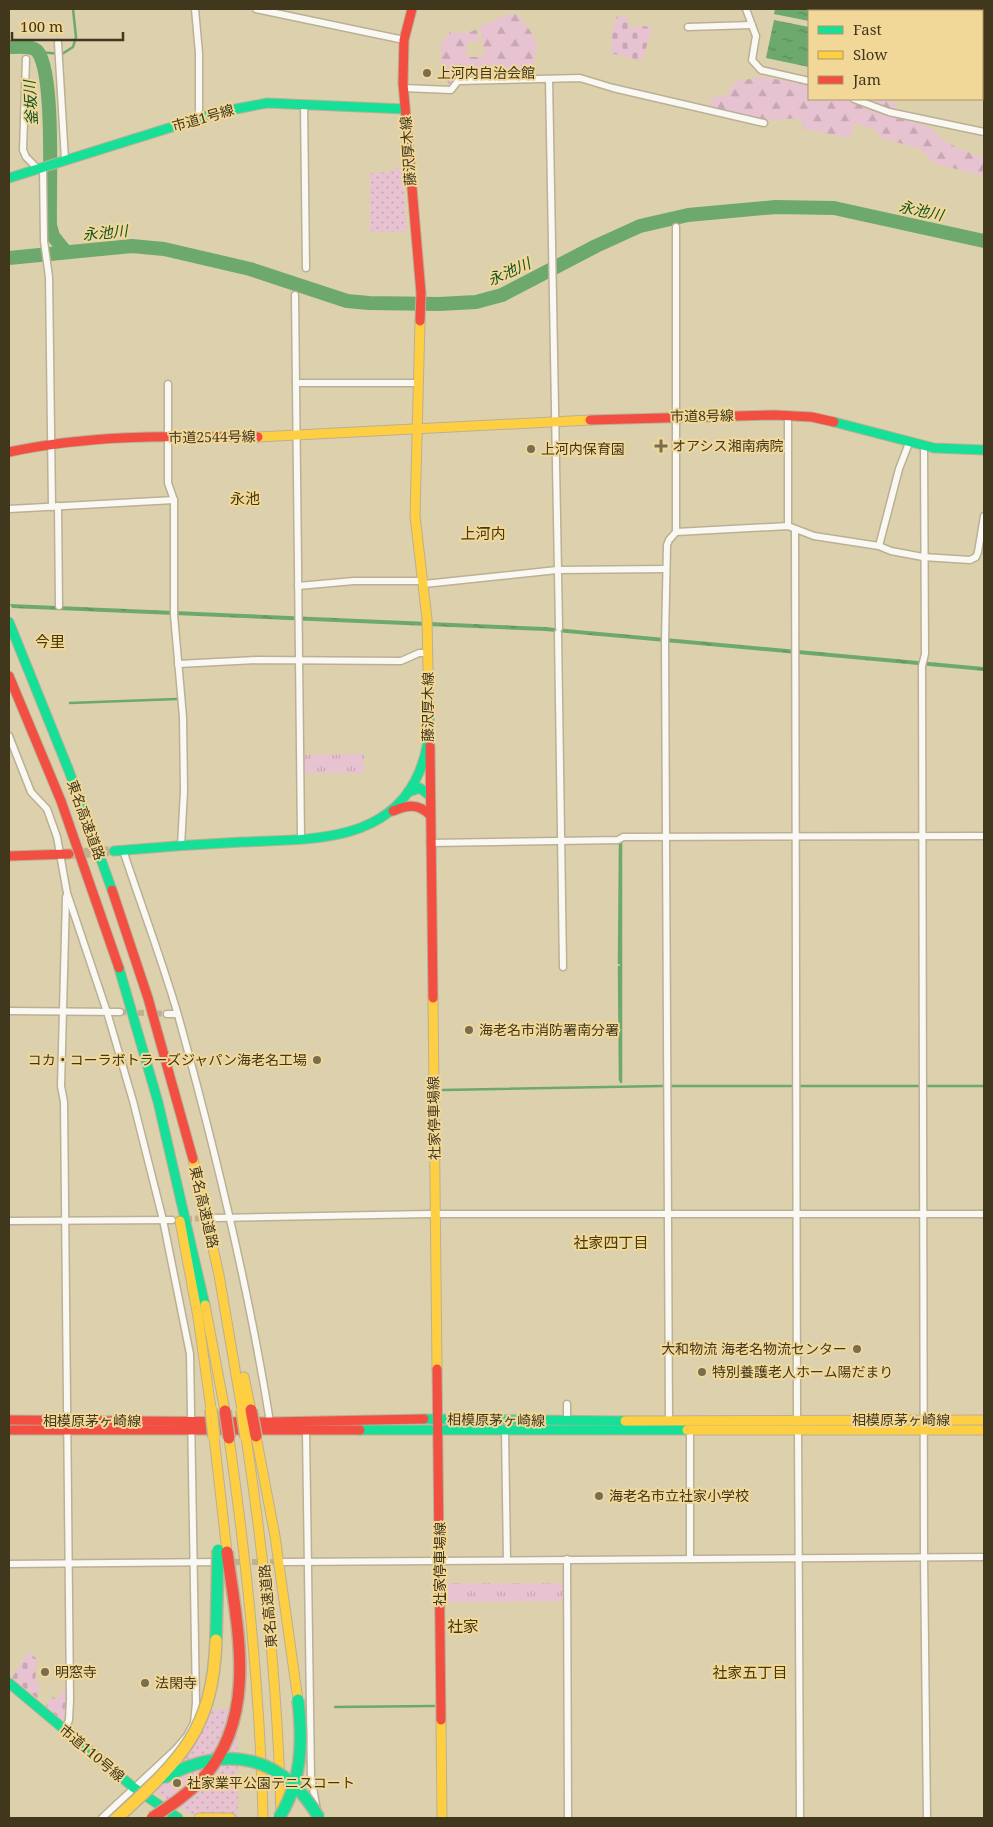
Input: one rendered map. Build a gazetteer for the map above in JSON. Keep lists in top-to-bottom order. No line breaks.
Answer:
{"streets":{"main road":["市道1号線","藤沢厚木線","市道8号線","市道2544号線","東名高速道路","社家停車場線","相模原茅ヶ崎線","市道110号線"]},"crossings":[["市道1号線","藤沢厚木線"],["藤沢厚木線","市道8号線"],["藤沢厚木線","市道2544号線"],["藤沢厚木線","社家停車場線"],["市道8号線","市道2544号線"],["社家停車場線","相模原茅ヶ崎線"]],"districts":["永池","上河内","今里","社家四丁目","社家","社家五丁目"],"water":["釜坂川","永池川"],"places":{"other":["上河内自治会館","上河内保育園","海老名市消防署南分署","コカ・コーラボトラーズジャパン海老名工場","大和物流 海老名物流センター","特別養護老人ホーム陽だまり","海老名市立社家小学校","明窓寺","法閑寺","社家業平公園テニスコート"],"health":["オアシス湘南病院"]},"legend":["Fast","Slow","Jam"],"scale_bar":"100 m"}
